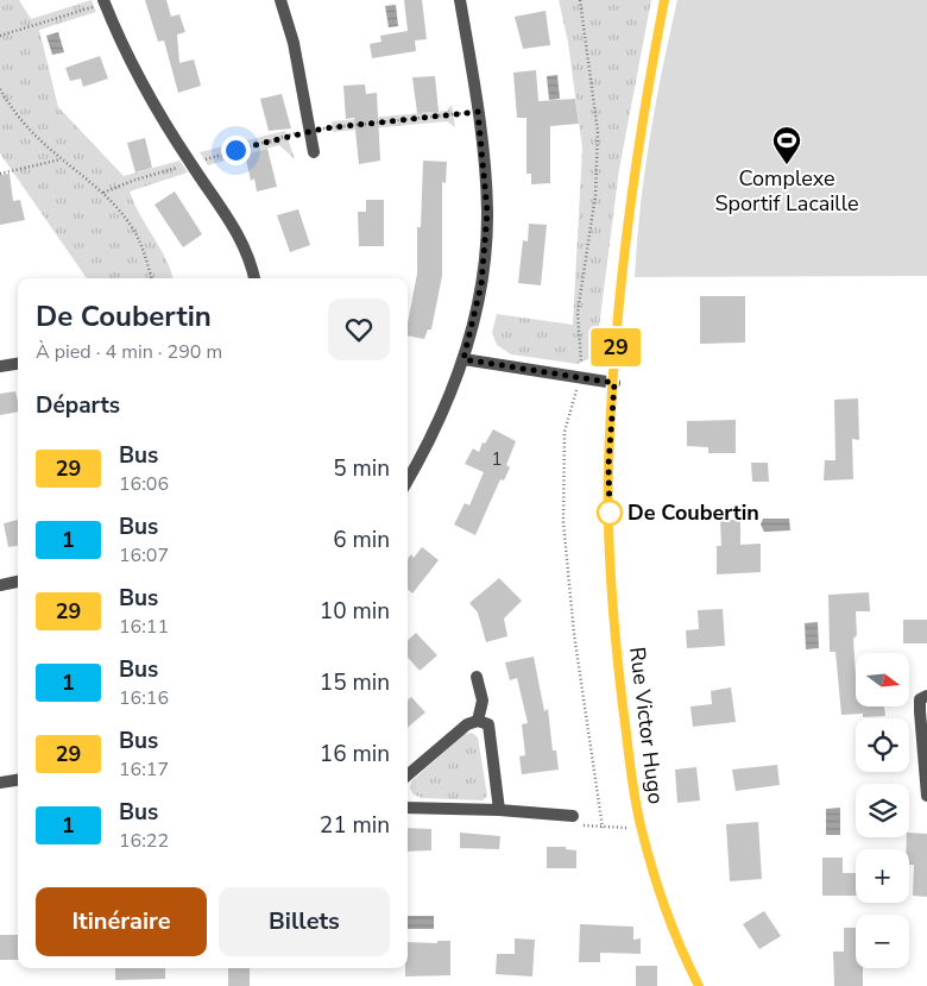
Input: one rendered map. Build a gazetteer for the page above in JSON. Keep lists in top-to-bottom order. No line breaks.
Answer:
{"streets":{"street":["Rue Victor Hugo"]},"places":{"sports":["Complexe Sportif Lacaille"],"other":["De Coubertin"]},"lines":["bus line 29"],"house_numbers":["1"],"north":"right","page":{"on_map":"29","heading":[["De Coubertin","À pied · 4 min · 290 m"],"Départs"],"list":[{"mark":"29","name":"Bus","note":"16:06","value":"5 min"},{"mark":"1","name":"Bus","note":"16:07","value":"6 min"},{"mark":"29","name":"Bus","note":"16:11","value":"10 min"},{"mark":"1","name":"Bus","note":"16:16","value":"15 min"},{"mark":"29","name":"Bus","note":"16:17","value":"16 min"},{"mark":"1","name":"Bus","note":"16:22","value":"21 min"}],"map_buttons":["+","−"],"buttons":["Itinéraire","Billets"]}}
